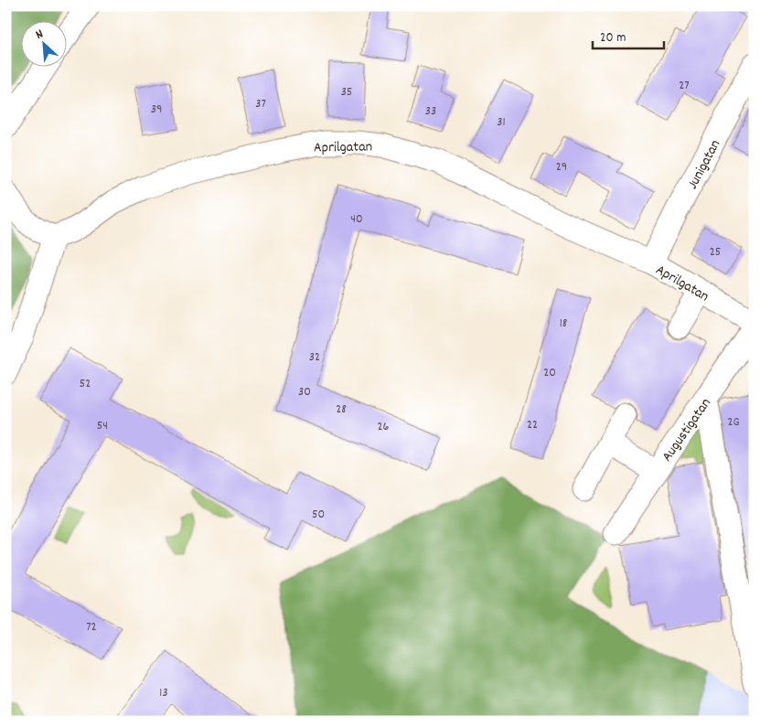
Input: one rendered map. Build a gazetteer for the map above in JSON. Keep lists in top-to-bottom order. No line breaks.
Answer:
{"streets":{"street":["Aprilgatan","Junigatan","Augustigatan"]},"crossings":[["Aprilgatan","Junigatan"],["Aprilgatan","Augustigatan"]],"house_numbers":["27","35","37","39","33","31","29","40","25","18","32","20","52","30","28","2G","22","54","26","50","72","13"],"scale_bar":"20 m","north":"top left"}
